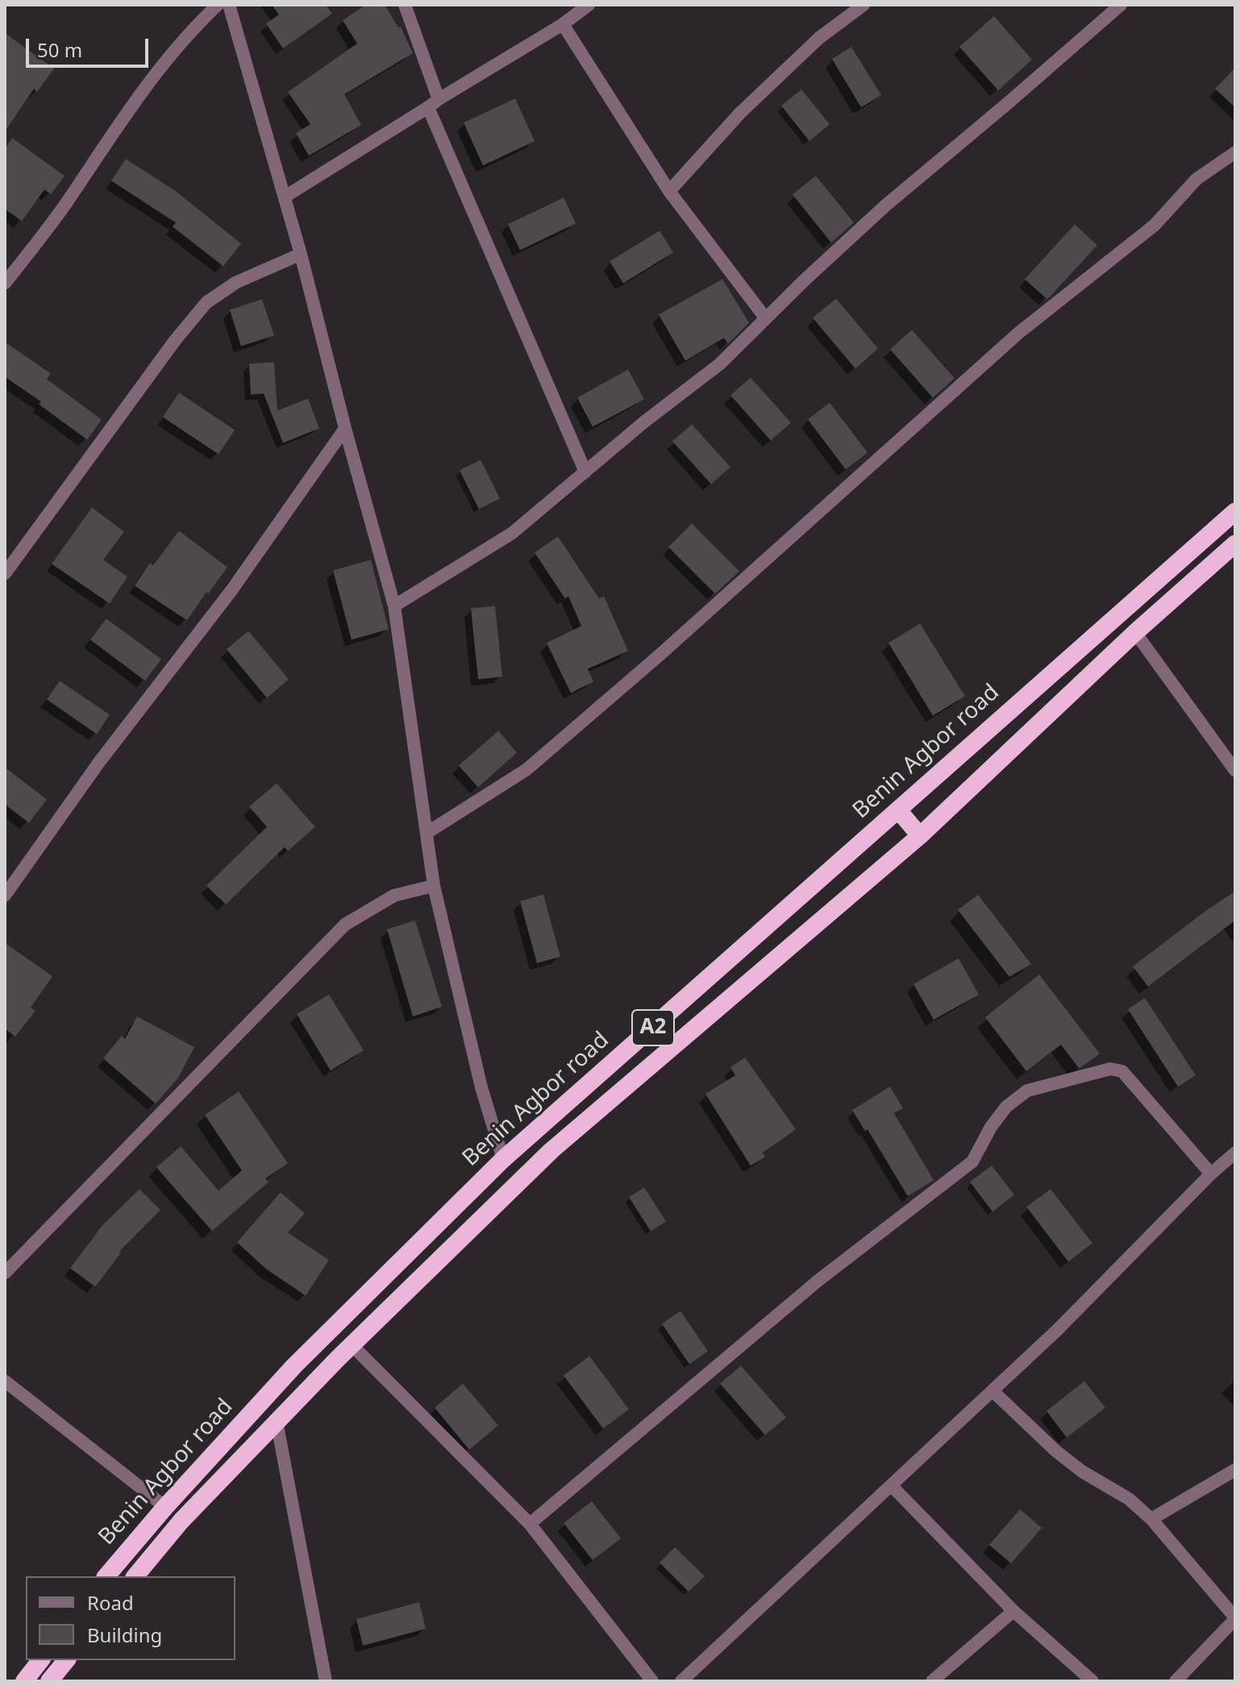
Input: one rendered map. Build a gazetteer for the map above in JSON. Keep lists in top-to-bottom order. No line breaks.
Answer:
{"streets":{"highway":["Benin Agbor road","A2"]},"legend":["Road","Building"],"scale_bar":"50 m"}
